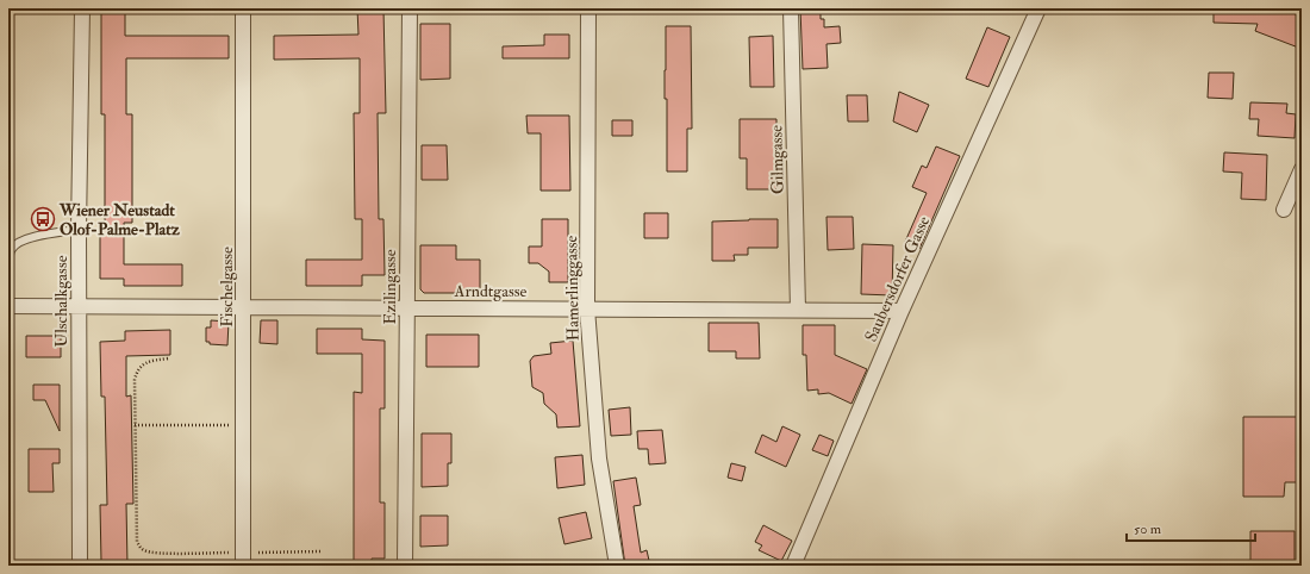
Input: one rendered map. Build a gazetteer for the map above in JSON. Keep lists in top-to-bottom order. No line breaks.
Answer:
{"streets":{"street":["Gilmgasse","Saubersdorfer Gasse","Fischelgasse","Ezilingasse","Hamerlinggasse","Arndtgasse","Ulschalkgasse"]},"crossings":[["Gilmgasse","Arndtgasse"],["Saubersdorfer Gasse","Arndtgasse"],["Fischelgasse","Arndtgasse"],["Ezilingasse","Arndtgasse"],["Hamerlinggasse","Arndtgasse"],["Arndtgasse","Ulschalkgasse"]],"places":{"bus stop":["Wiener Neustadt Olof-Palme-Platz"]},"scale_bar":"50 m"}
